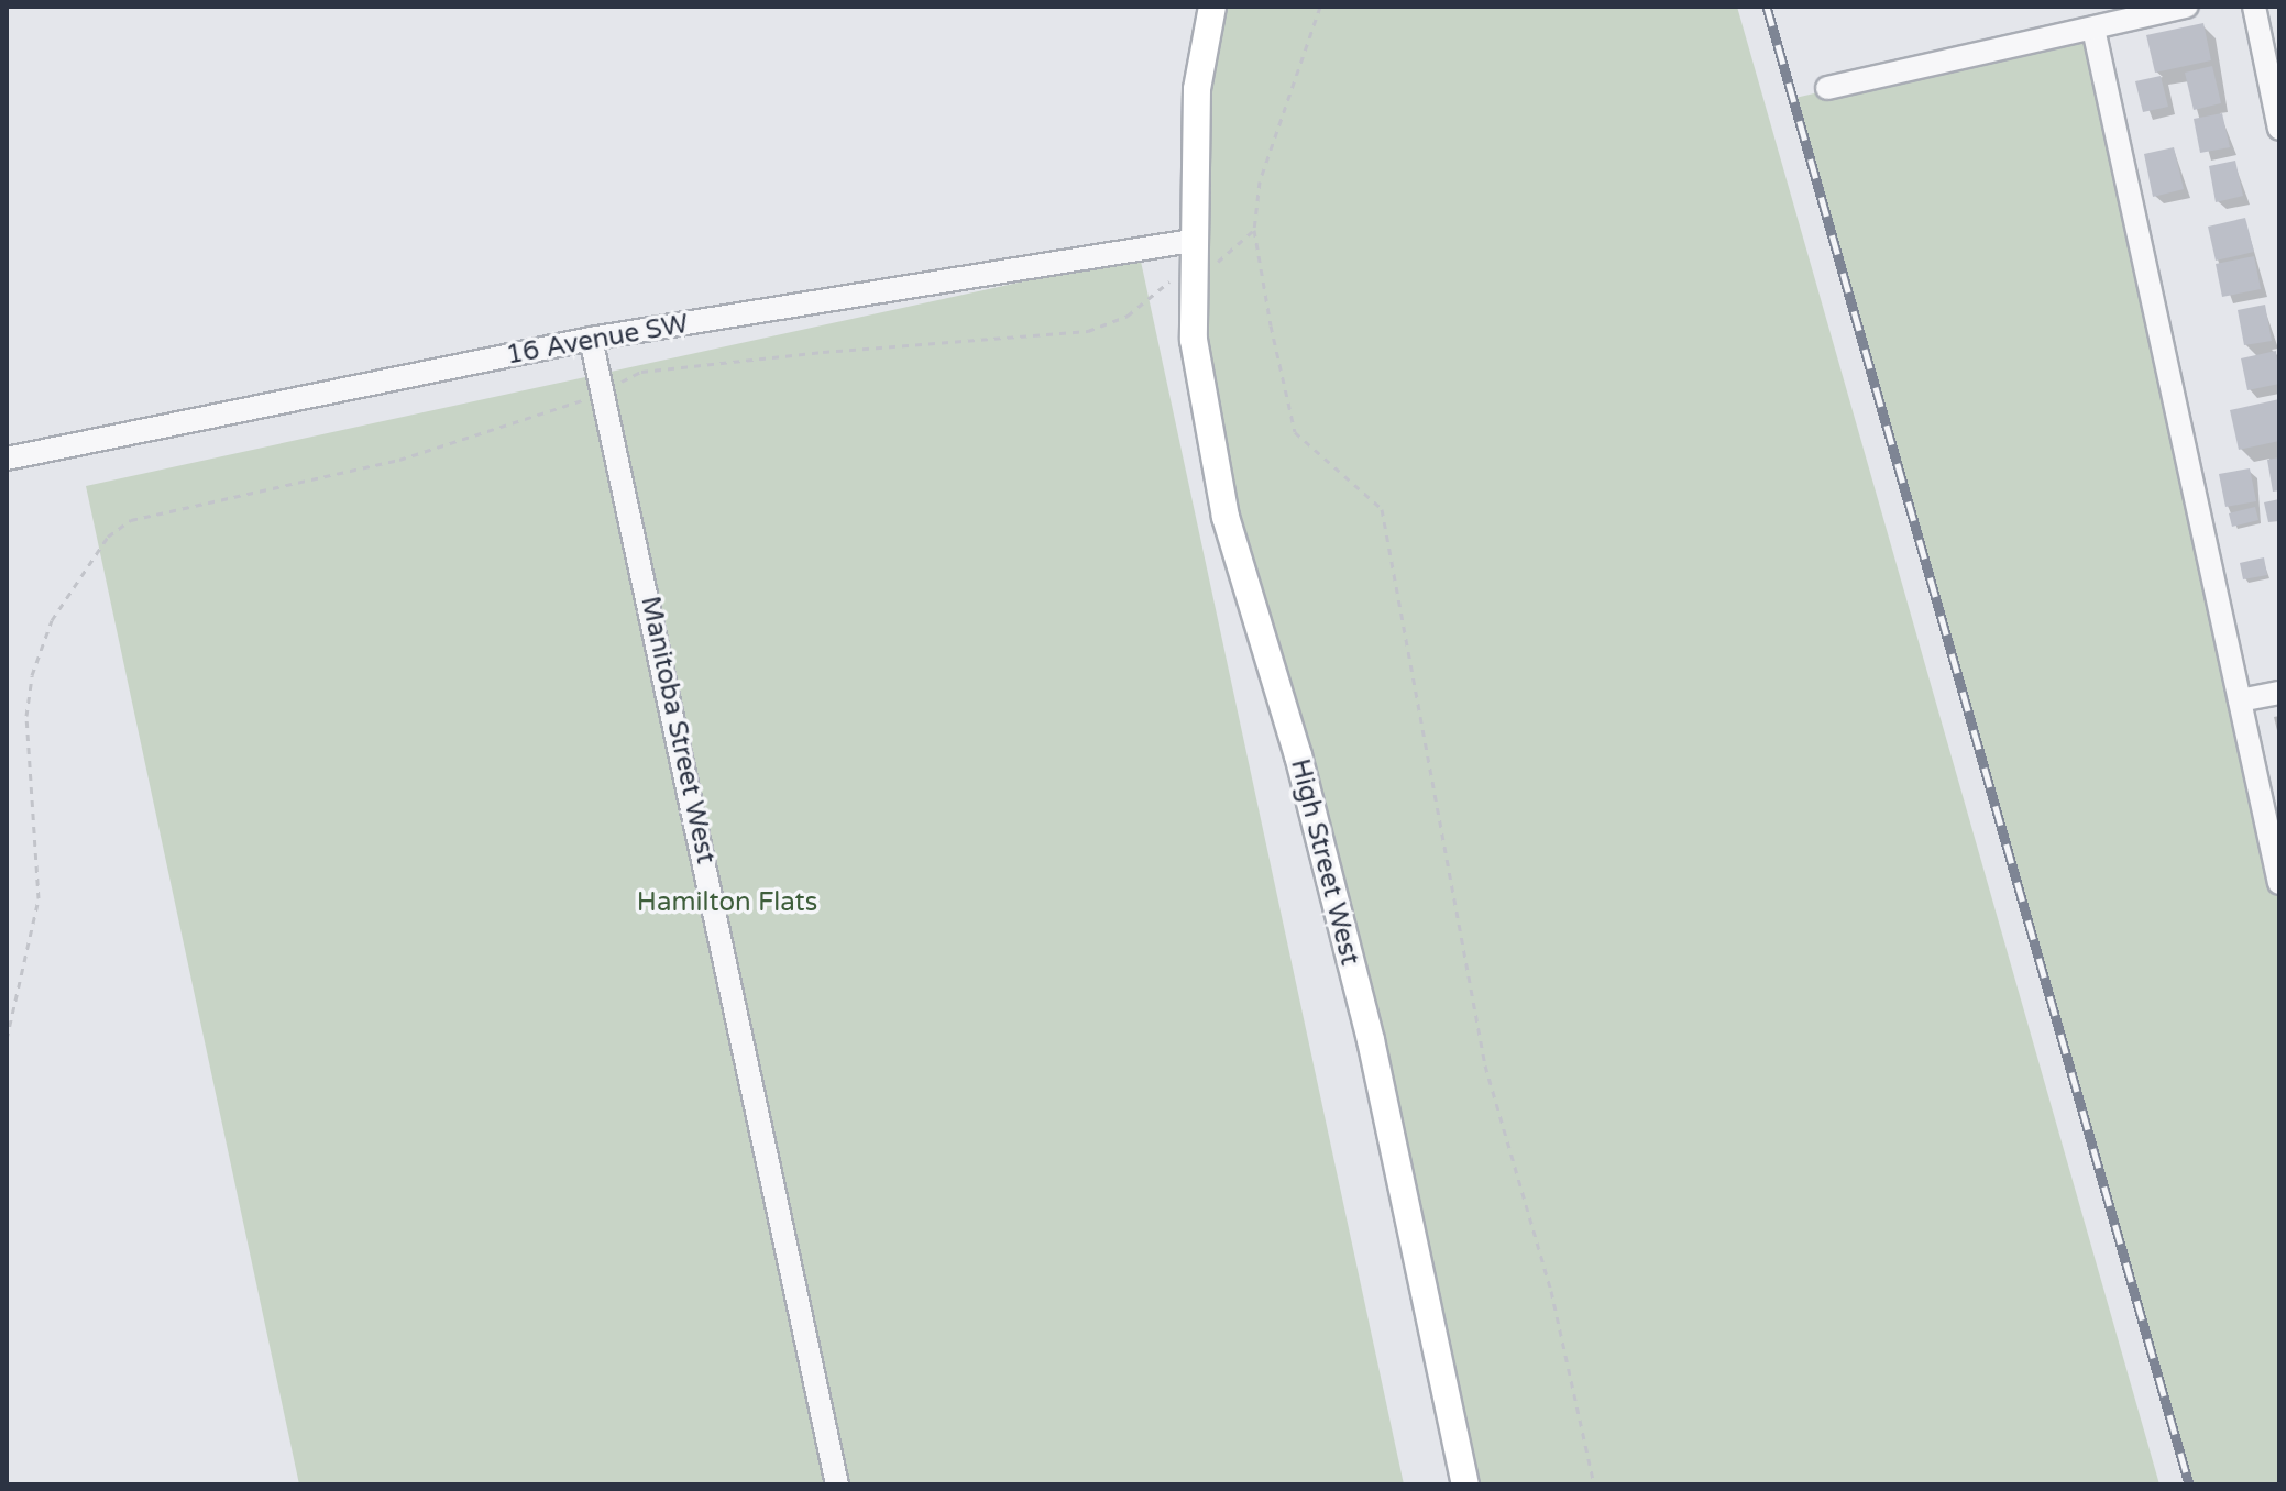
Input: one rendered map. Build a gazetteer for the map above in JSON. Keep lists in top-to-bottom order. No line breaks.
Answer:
{"streets":{"main road":["High Street West"],"street":["16 Avenue SW","Manitoba Street West"]},"crossings":[["16 Avenue SW","Manitoba Street West"],["16 Avenue SW","High Street West"]],"parks":["Hamilton Flats"]}
